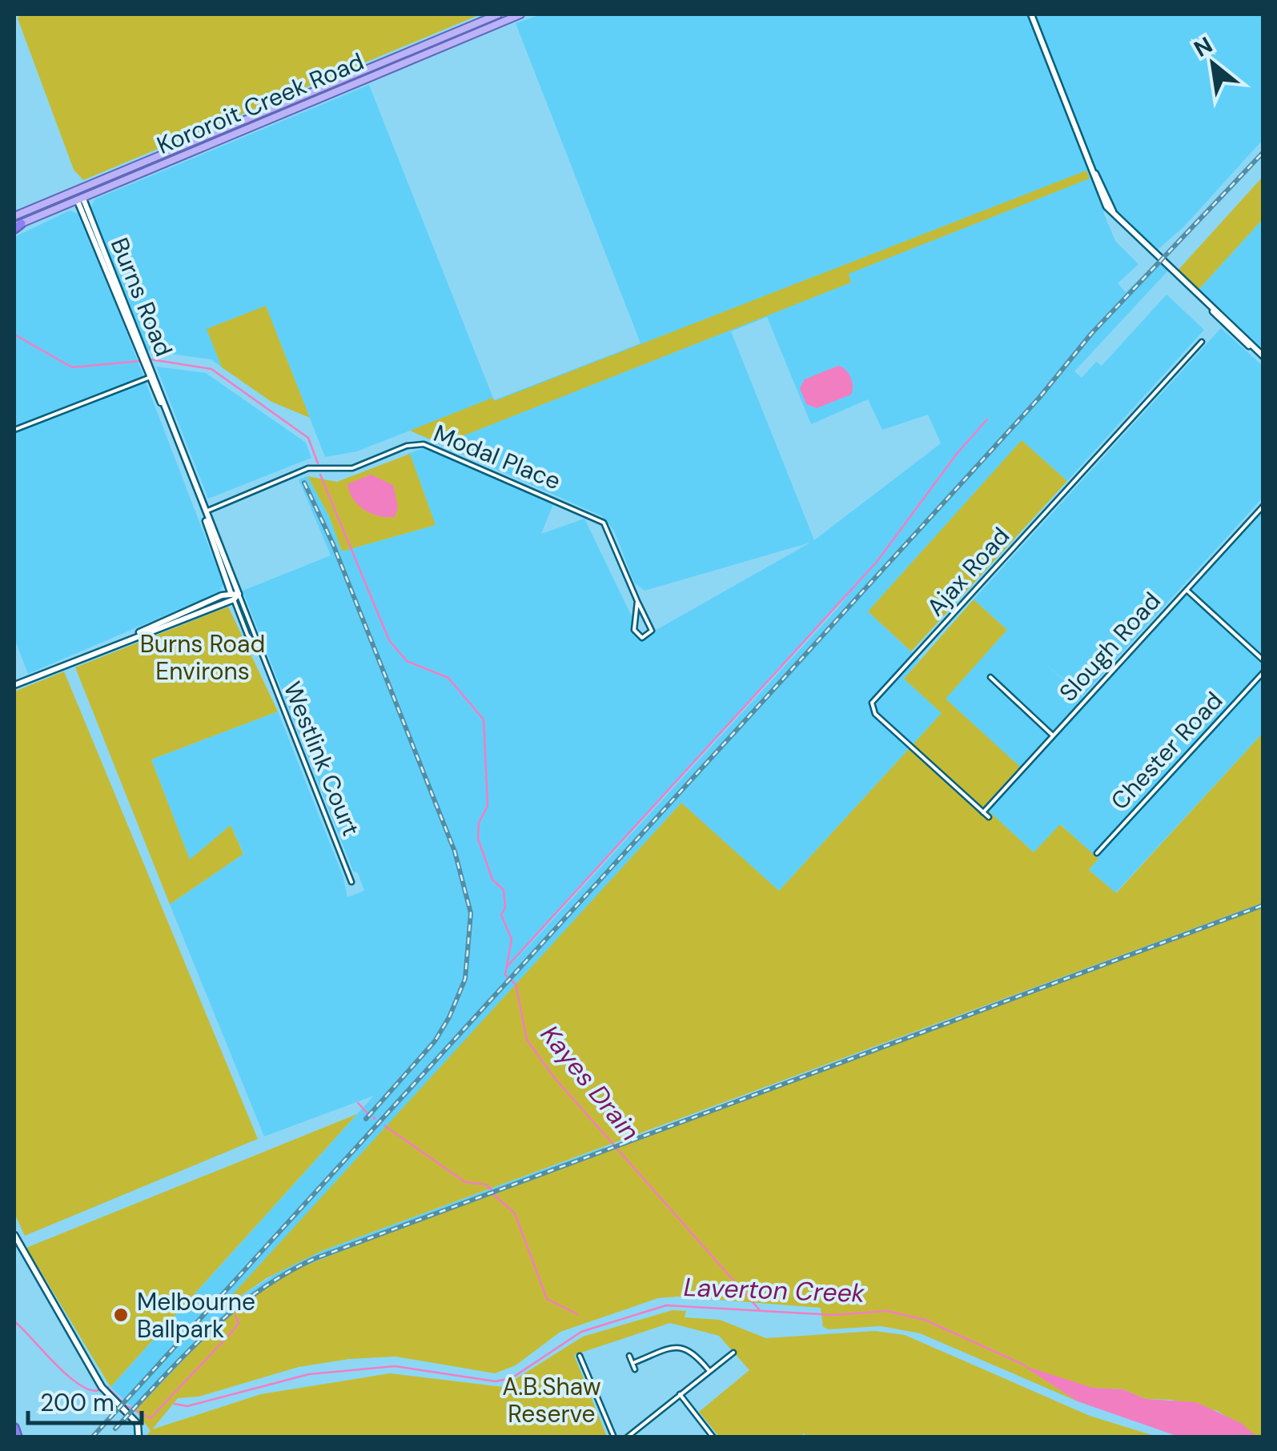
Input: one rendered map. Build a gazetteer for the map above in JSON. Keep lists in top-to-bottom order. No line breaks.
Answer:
{"streets":{"main road":["Kororoit Creek Road"],"street":["Burns Road","Modal Place","Ajax Road","Slough Road","Chester Road","Westlink Court"]},"crossings":[["Kororoit Creek Road","Burns Road"],["Burns Road","Modal Place"],["Burns Road","Westlink Court"],["Ajax Road","Slough Road"]],"water":["Kayes Drain","Laverton Creek"],"parks":["Burns Road Environs","A.B.Shaw Reserve"],"places":["Melbourne Ballpark"],"scale_bar":"200 m","north":"top left"}
